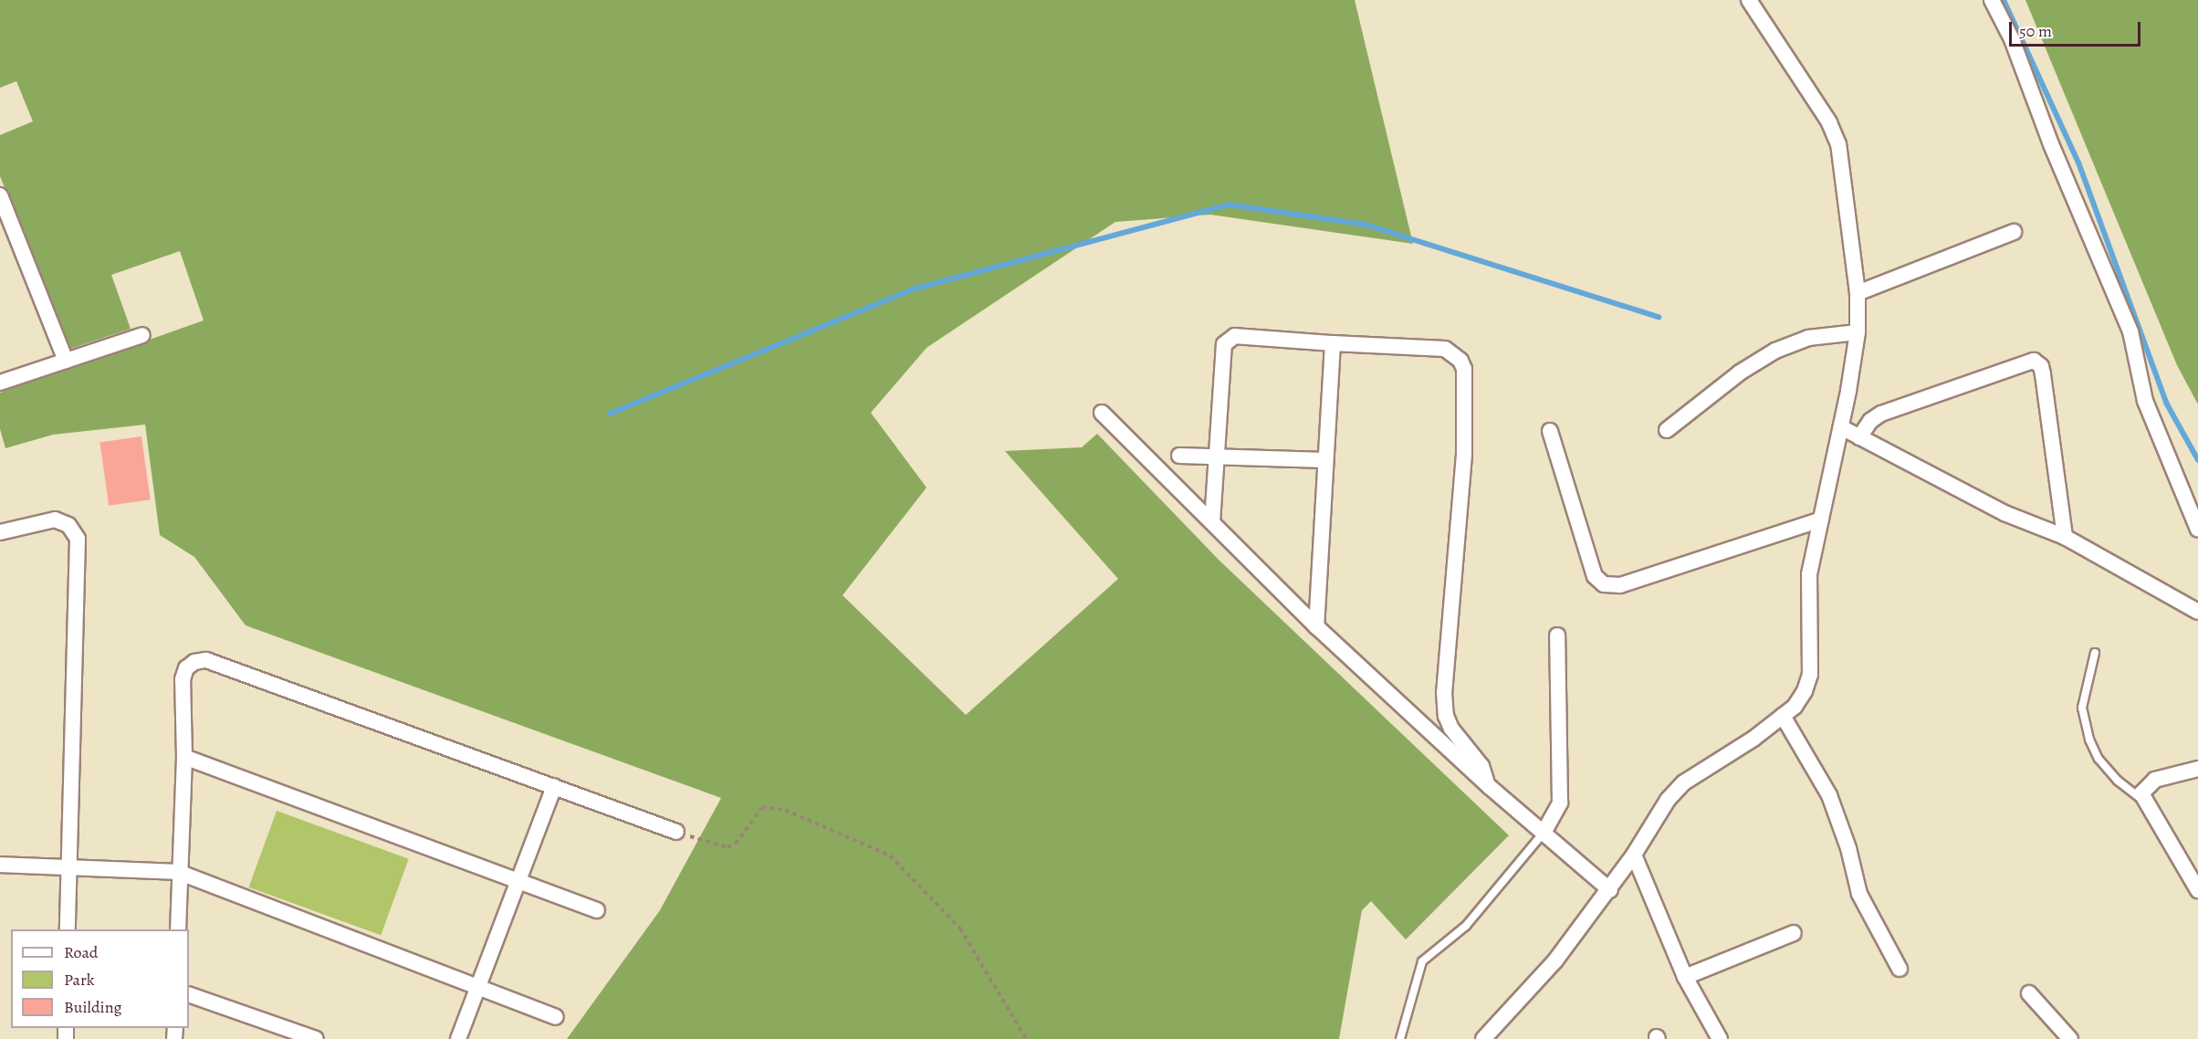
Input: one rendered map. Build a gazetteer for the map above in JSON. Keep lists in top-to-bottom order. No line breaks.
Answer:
{"legend":["Road","Park","Building"],"scale_bar":"50 m"}
